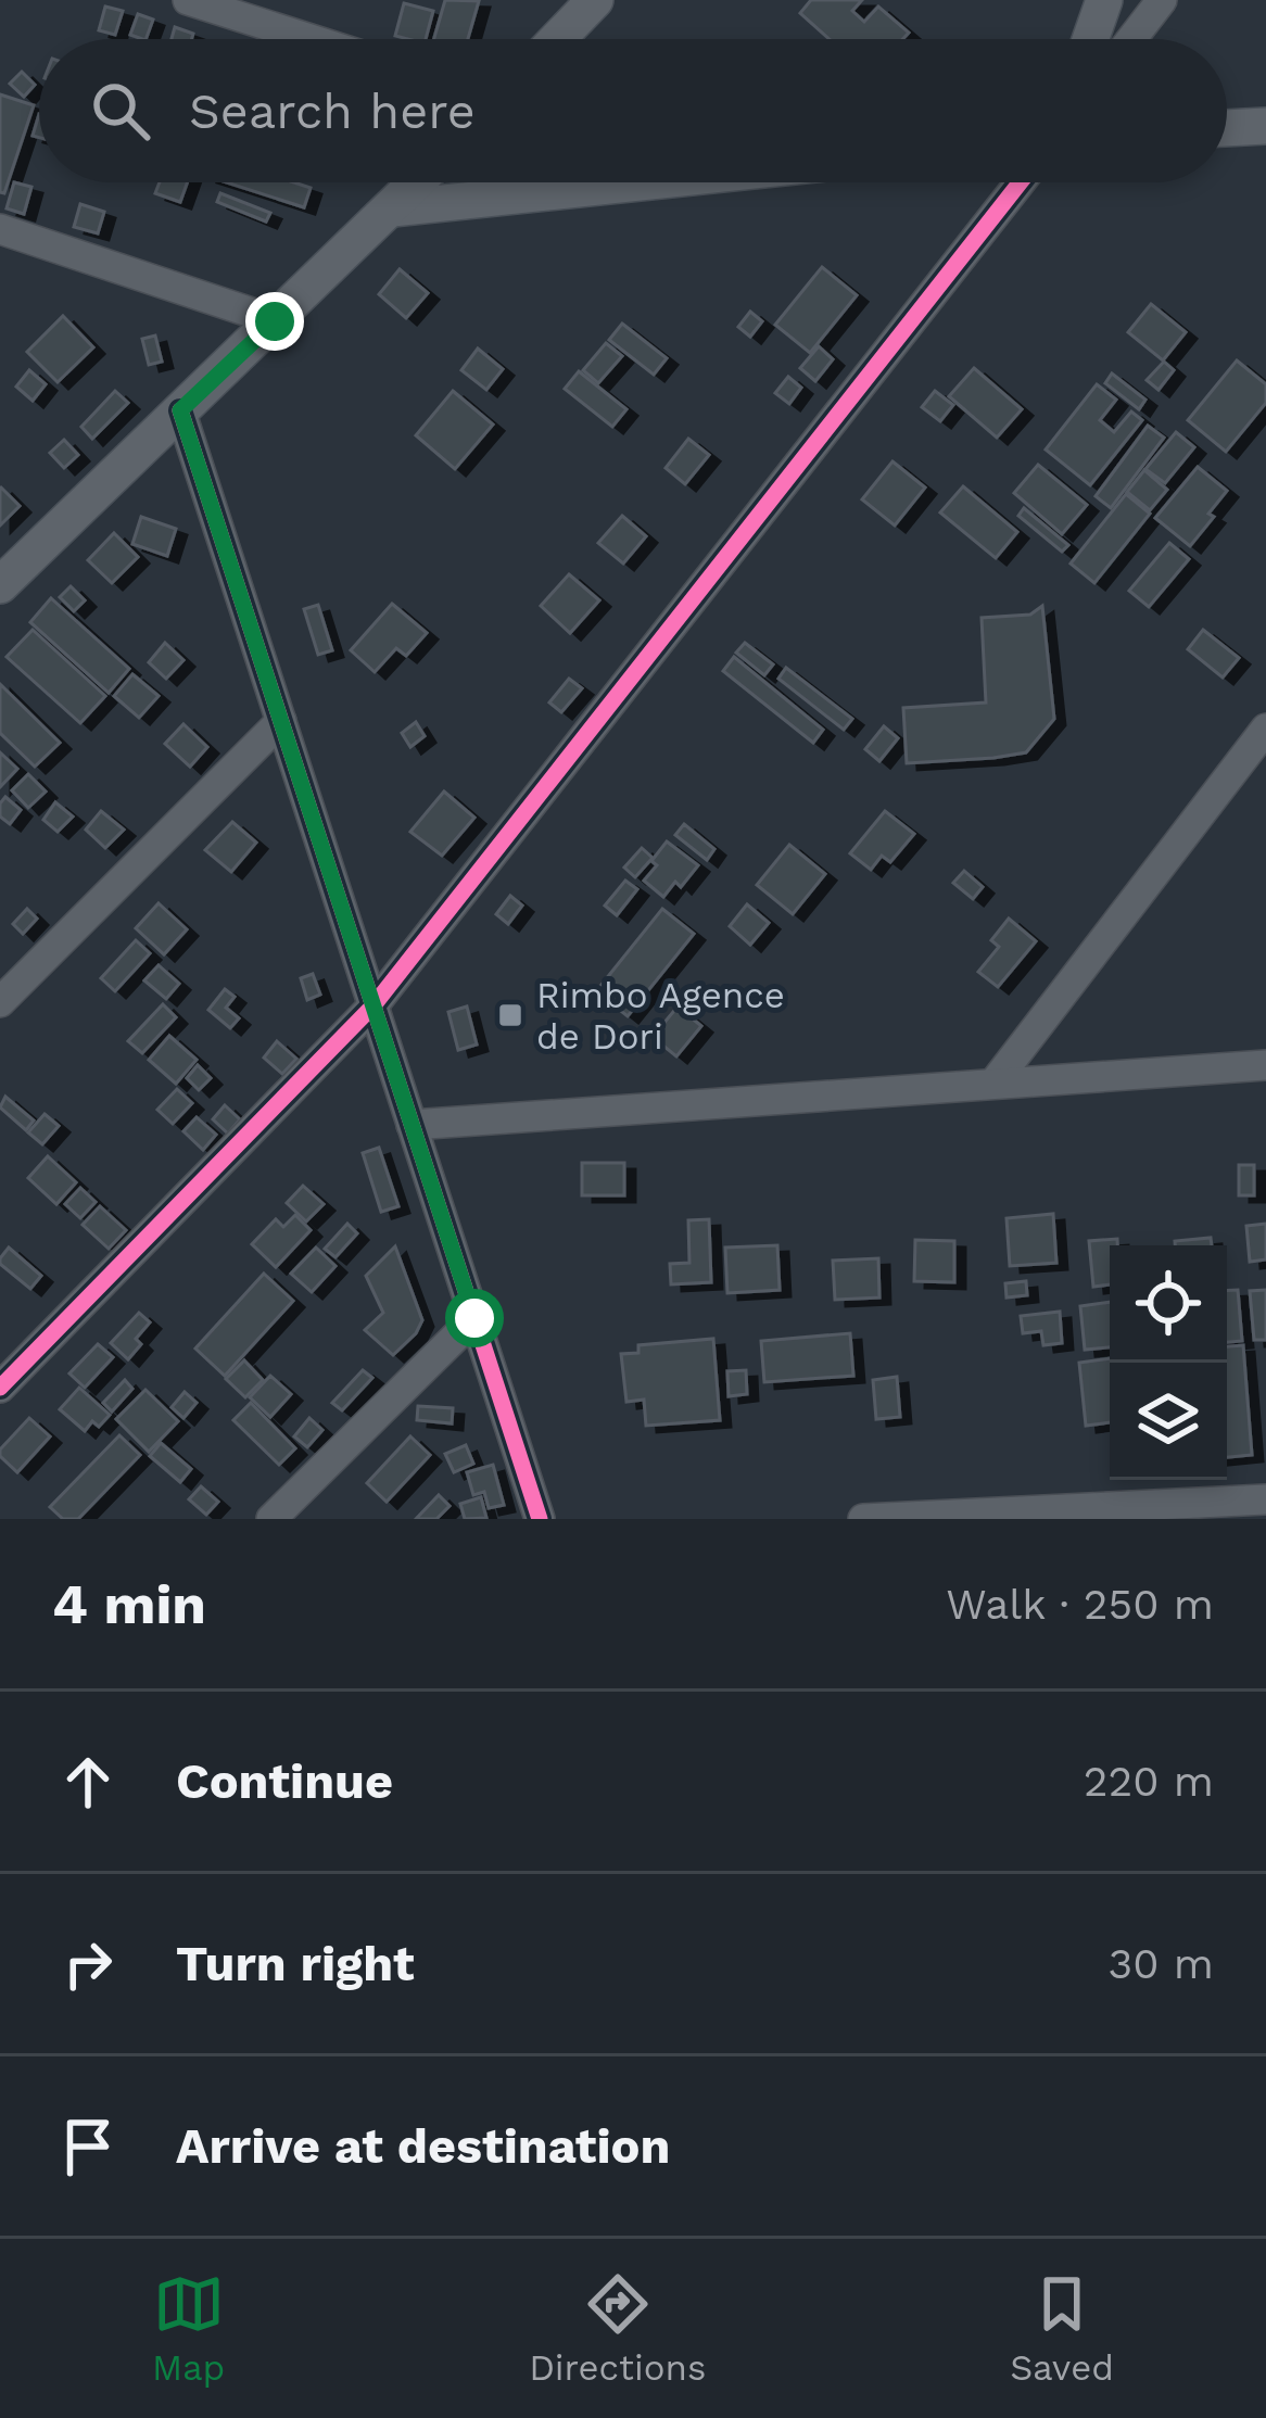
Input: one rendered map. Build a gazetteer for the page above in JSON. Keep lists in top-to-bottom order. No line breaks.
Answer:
{"places":{"transit":["Rimbo Agence de Dori"]},"page":{"search":"Search here","heading":["4 min","Walk · 250 m"],"list":[["Continue","220 m"],["Turn right","30 m"],"Arrive at destination"],"nav":["Map","Directions","Saved"]}}
